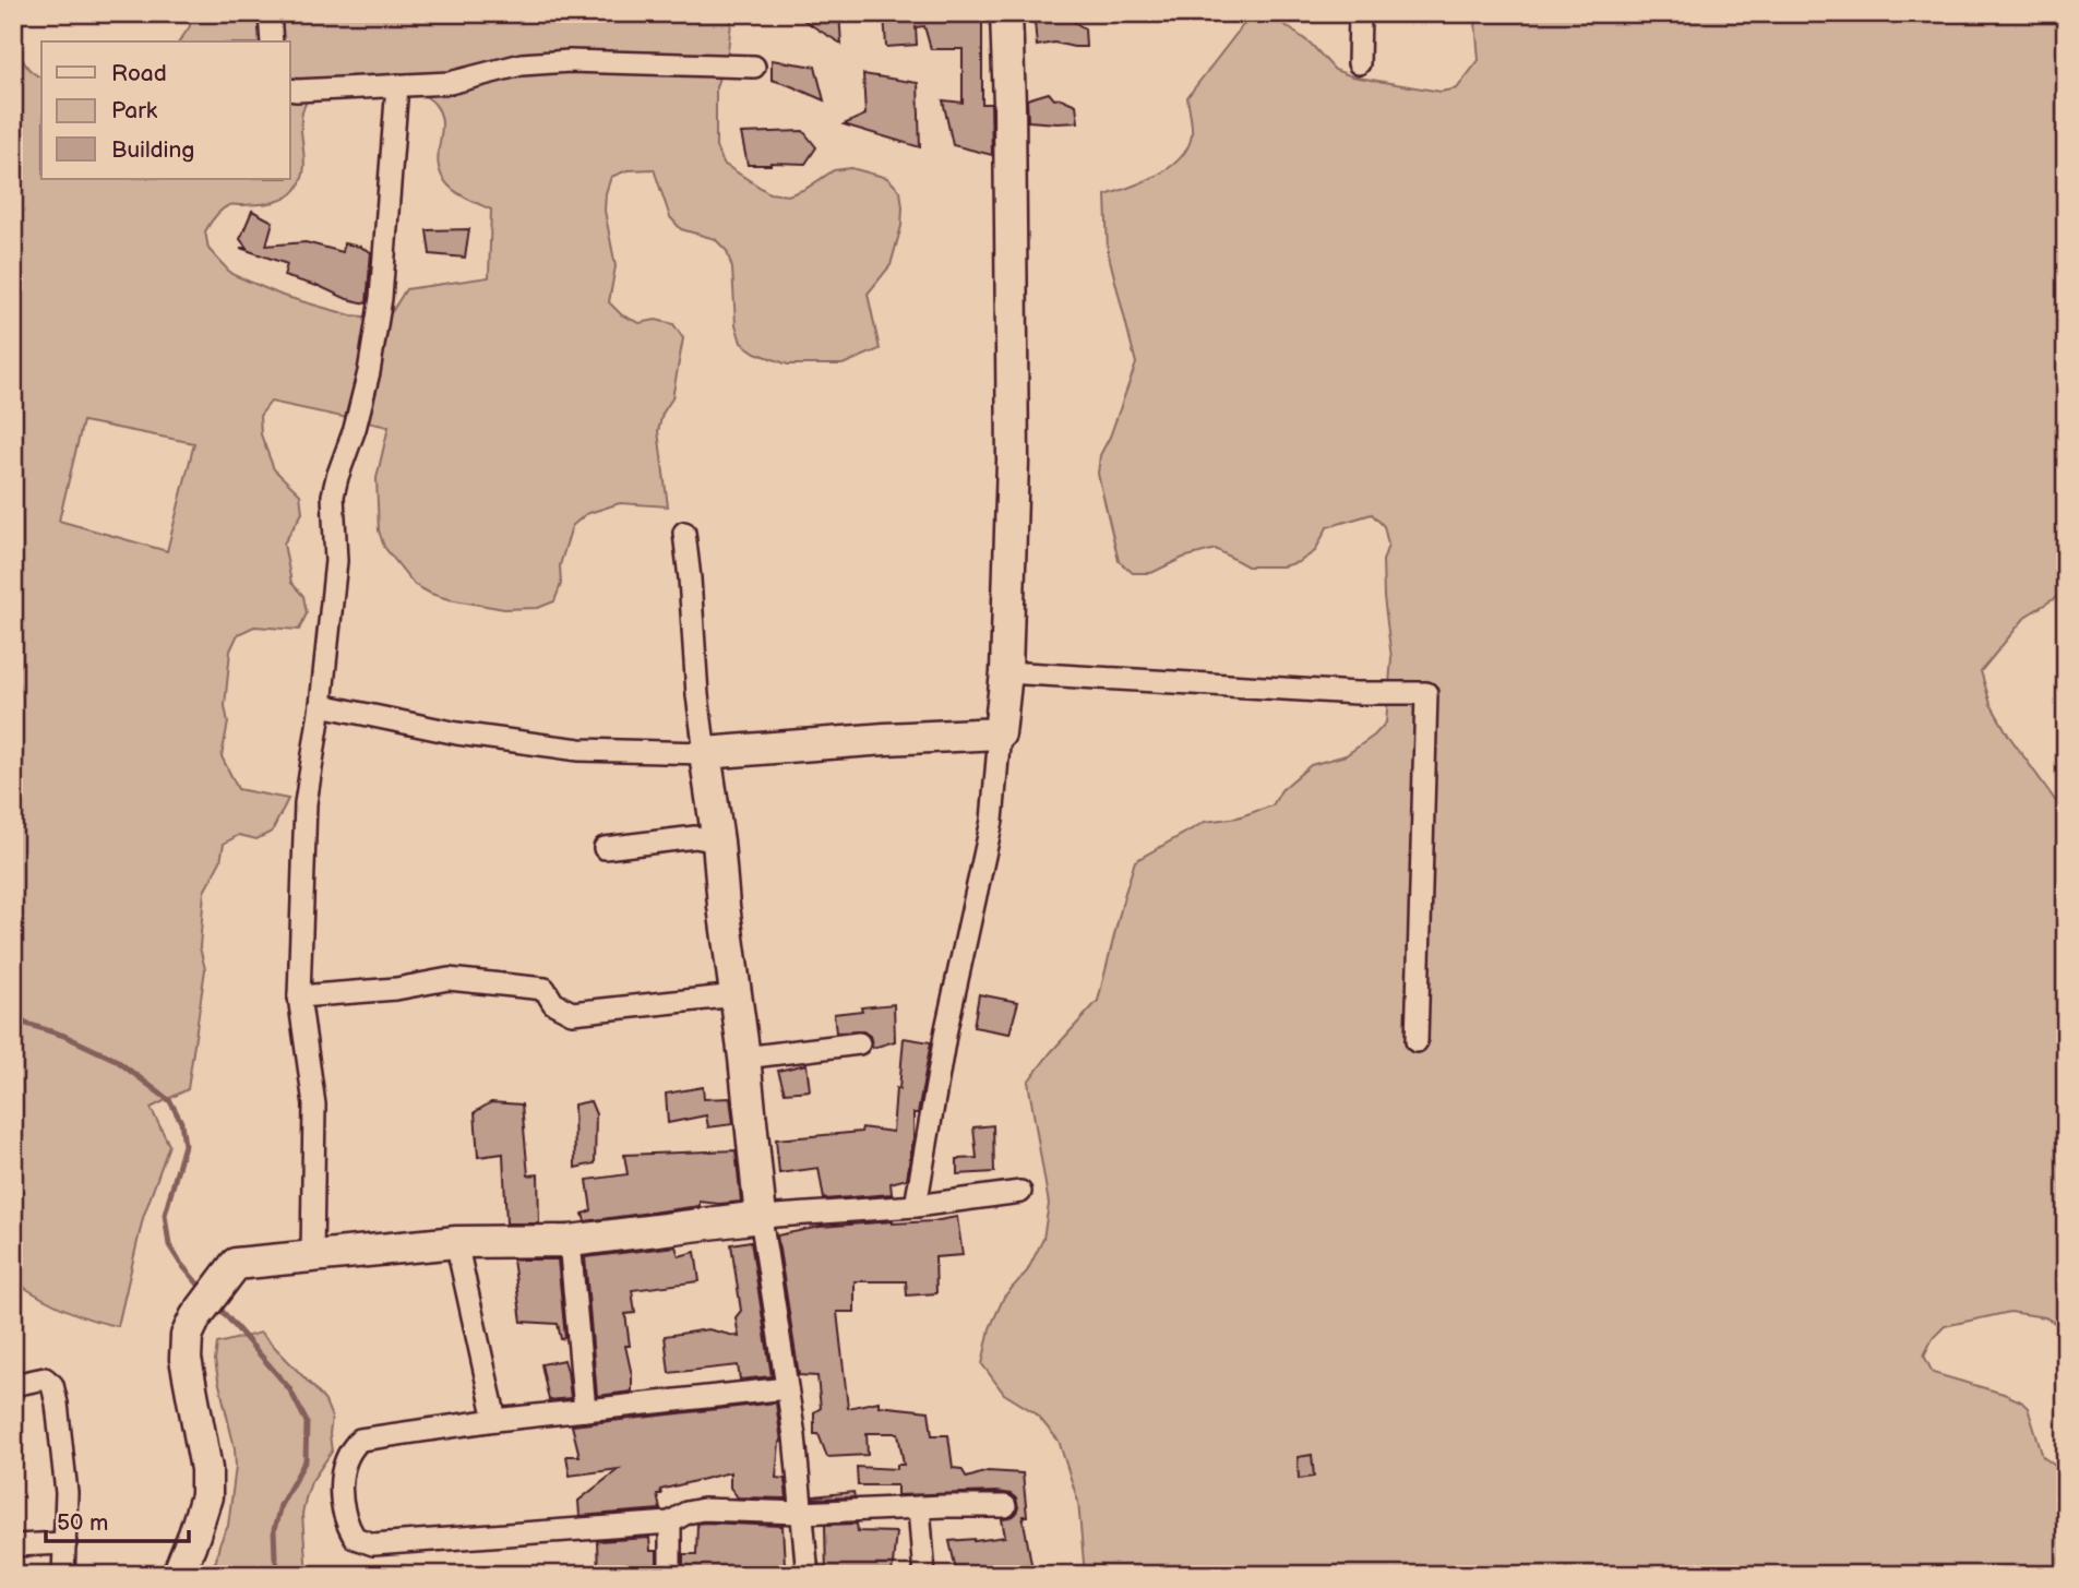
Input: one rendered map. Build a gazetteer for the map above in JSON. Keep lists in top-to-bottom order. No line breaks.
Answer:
{"legend":["Road","Park","Building"],"scale_bar":"50 m"}
